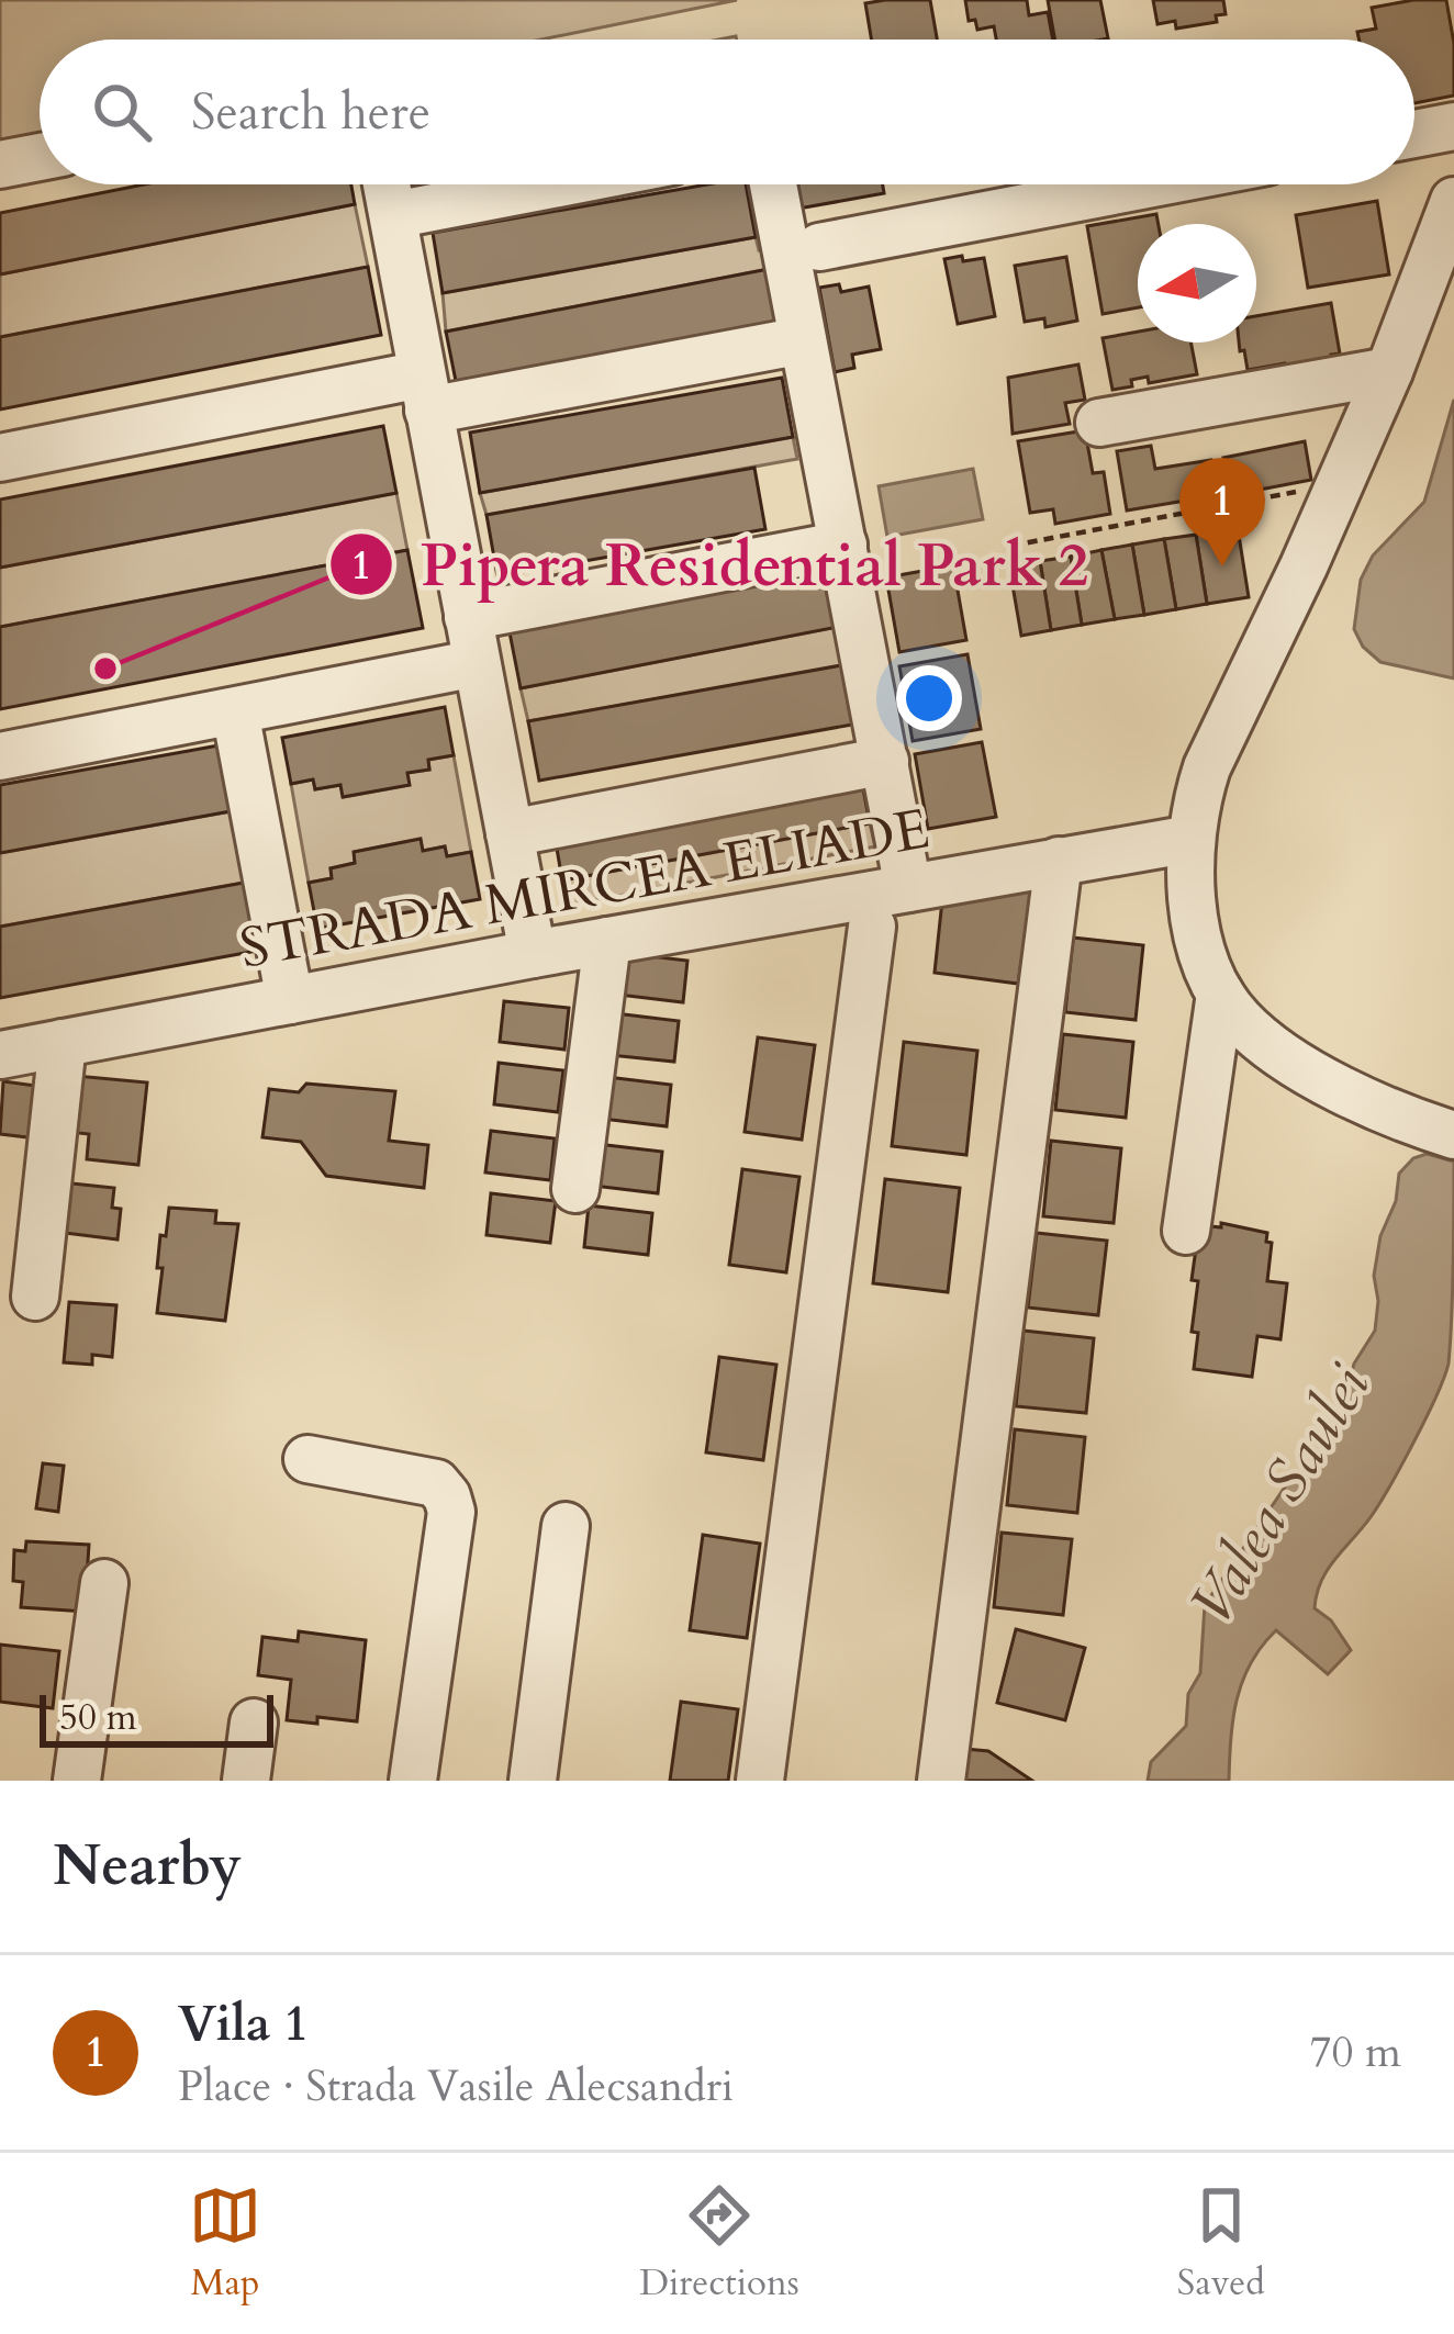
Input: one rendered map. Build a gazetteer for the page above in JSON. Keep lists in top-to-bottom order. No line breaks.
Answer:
{"streets":{"street":["STRADA MIRCEA ELIADE"]},"water":["Valea Saulei"],"places":["Pipera Residential Park 2"],"scale_bar":"50 m","north":"left","page":{"search":"Search here","pins":"1","scale":"50 m","heading":"Nearby","list":[{"mark":"1","name":"Vila 1","note":"Place · Strada Vasile Alecsandri","value":"70 m"}],"nav":["Map","Directions","Saved"]}}
